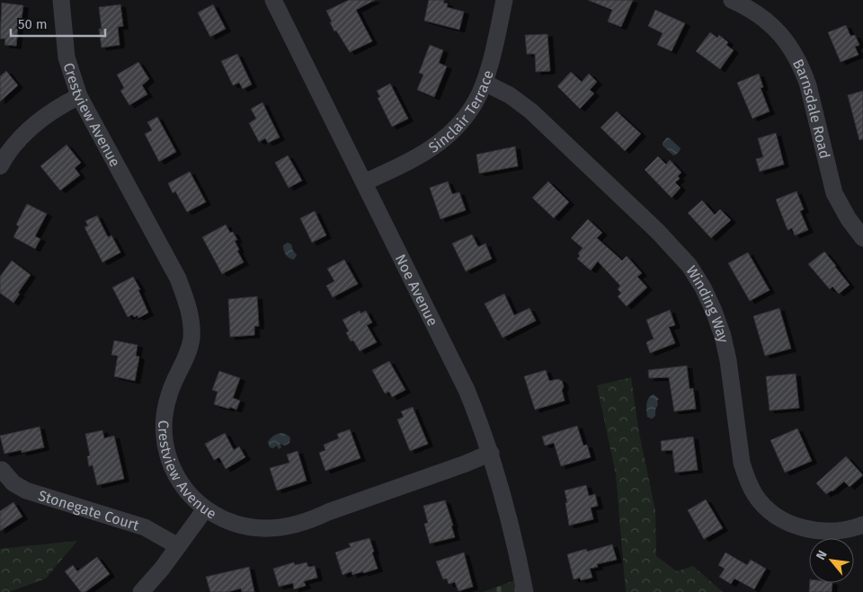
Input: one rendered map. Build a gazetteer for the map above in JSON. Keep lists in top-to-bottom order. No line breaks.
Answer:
{"streets":{"street":["Sinclair Terrace","Barnsdale Road","Crestview Avenue","Noe Avenue","Winding Way","Stonegate Court"]},"crossings":[["Sinclair Terrace","Noe Avenue"],["Sinclair Terrace","Winding Way"],["Crestview Avenue","Noe Avenue"]],"scale_bar":"50 m","north":"top left"}
